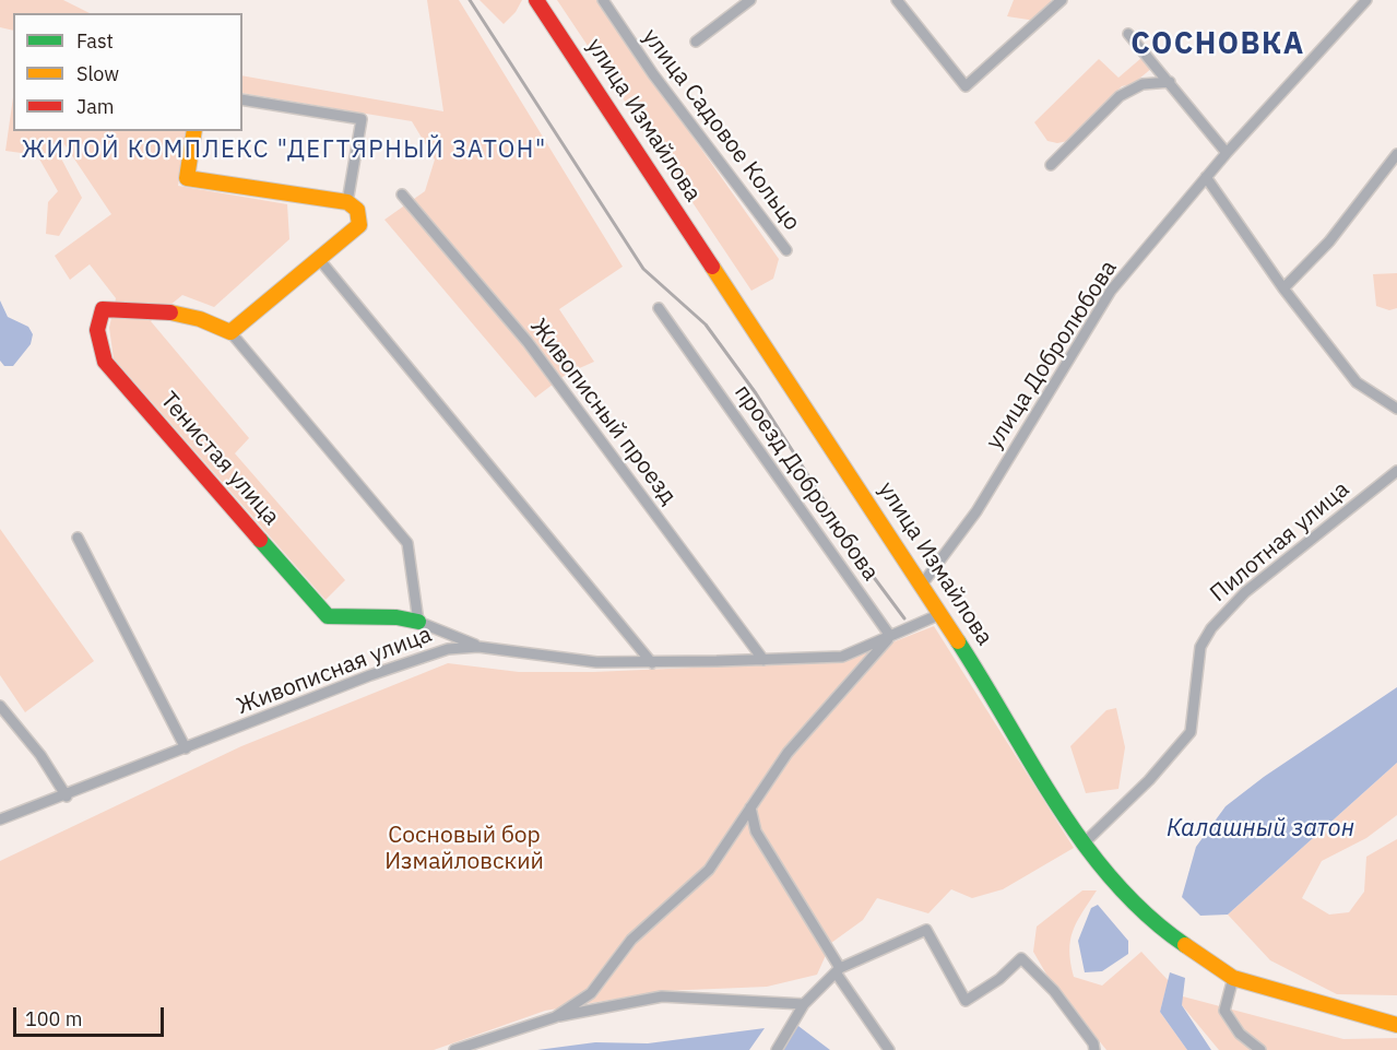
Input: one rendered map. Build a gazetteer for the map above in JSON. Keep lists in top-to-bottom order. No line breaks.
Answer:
{"streets":{"main road":["улица Измайлова","Тенистая улица"],"street":["улица Садовое Кольцо","улица Добролюбова","Живописный проезд","проезд Добролюбова","Пилотная улица","Живописная улица"]},"crossings":[["улица Измайлова","улица Добролюбова"],["улица Измайлова","Пилотная улица"],["Живописный проезд","Живописная улица"],["Тенистая улица","Живописная улица"],["проезд Добролюбова","Живописная улица"]],"districts":["СОСНОВКА","ЖИЛОЙ КОМПЛЕКС \"ДЕГТЯРНЫЙ ЗАТОН\""],"water":["Калашный затон"],"parks":["Сосновый бор Измайловский"],"legend":["Fast","Slow","Jam"],"scale_bar":"100 m"}
